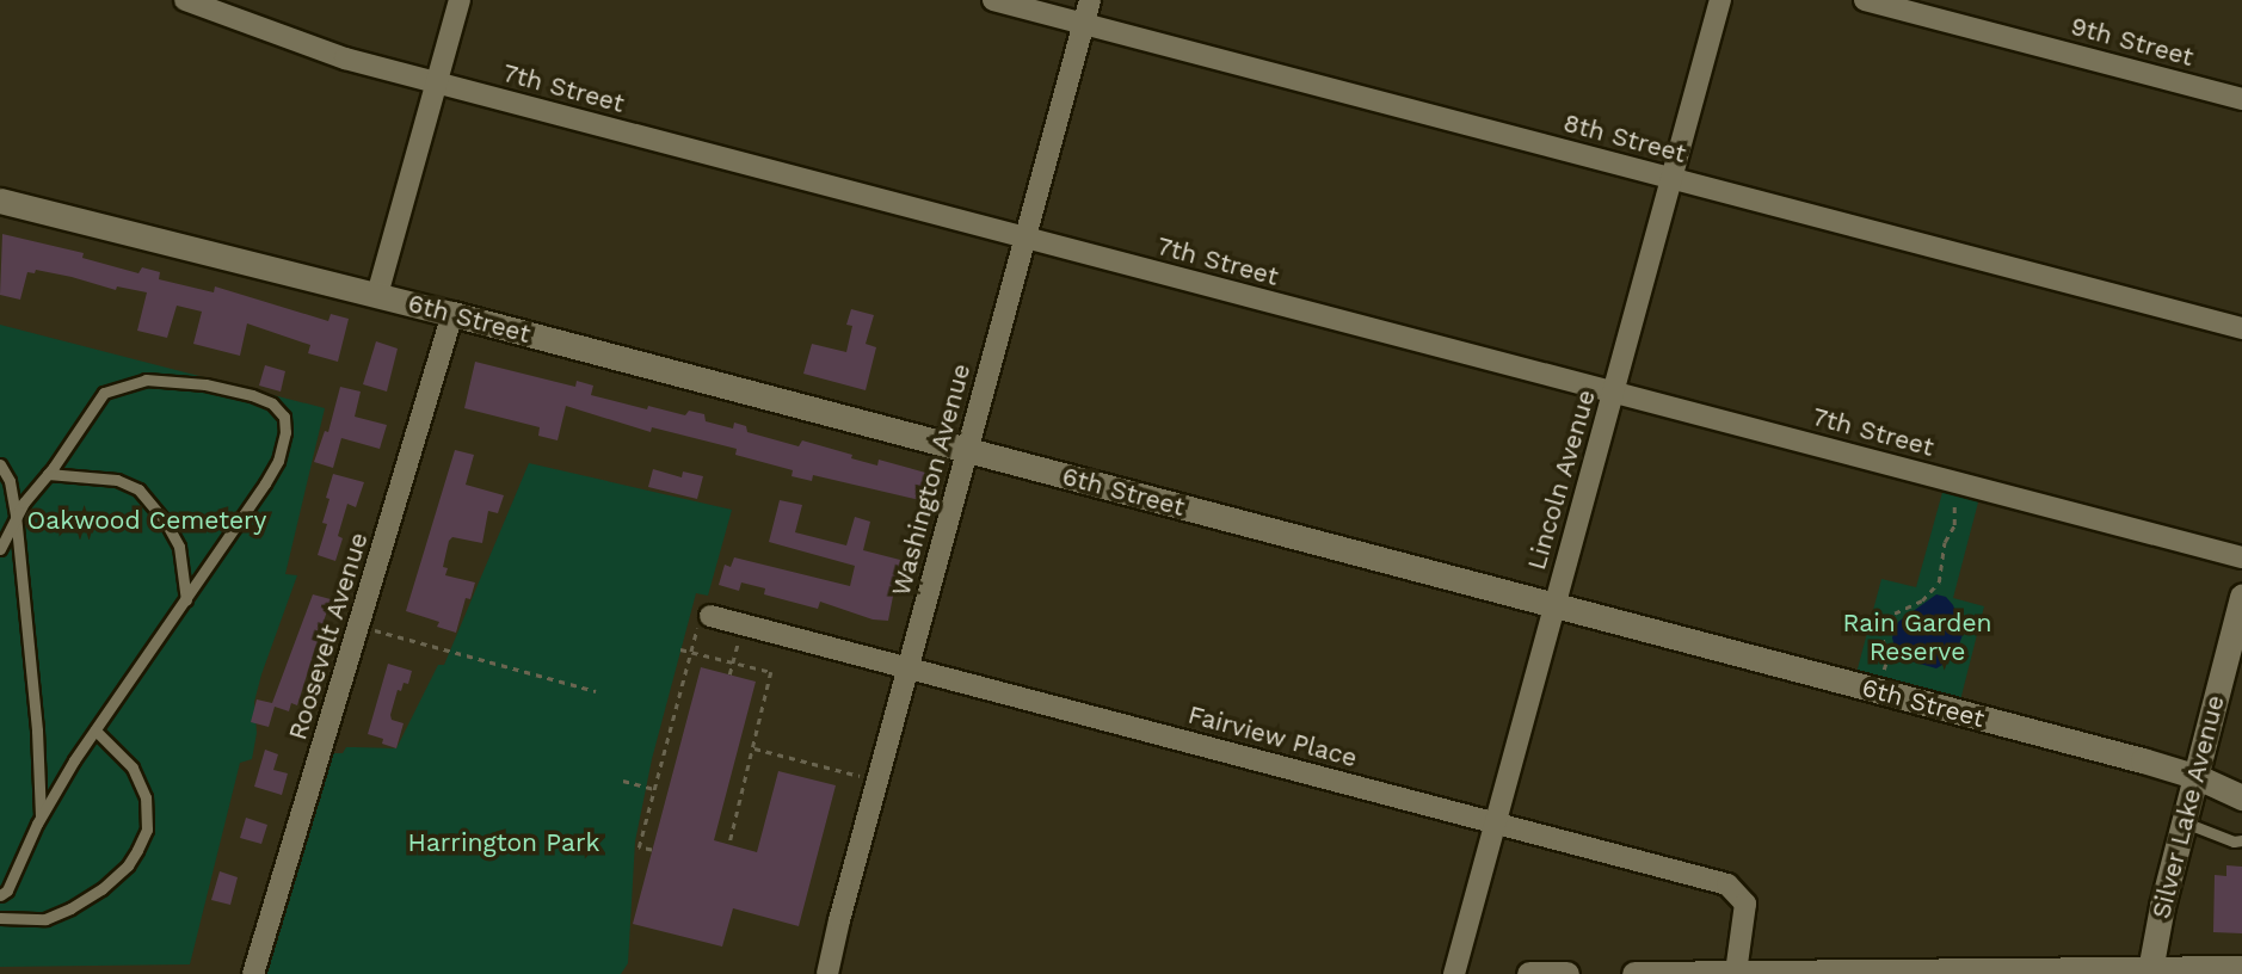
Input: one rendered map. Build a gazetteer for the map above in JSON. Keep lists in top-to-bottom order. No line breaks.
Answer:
{"streets":{"street":["9th Street","7th Street","8th Street","6th Street","Washington Avenue","Lincoln Avenue","Roosevelt Avenue","Fairview Place","Silver Lake Avenue"]},"crossings":[["7th Street","Washington Avenue"],["7th Street","Lincoln Avenue"],["8th Street","Washington Avenue"],["8th Street","Lincoln Avenue"],["6th Street","Washington Avenue"],["6th Street","Lincoln Avenue"],["6th Street","Roosevelt Avenue"],["6th Street","Silver Lake Avenue"],["Washington Avenue","Fairview Place"],["Lincoln Avenue","Fairview Place"]],"parks":["Oakwood Cemetery","Rain Garden Reserve","Harrington Park"]}
